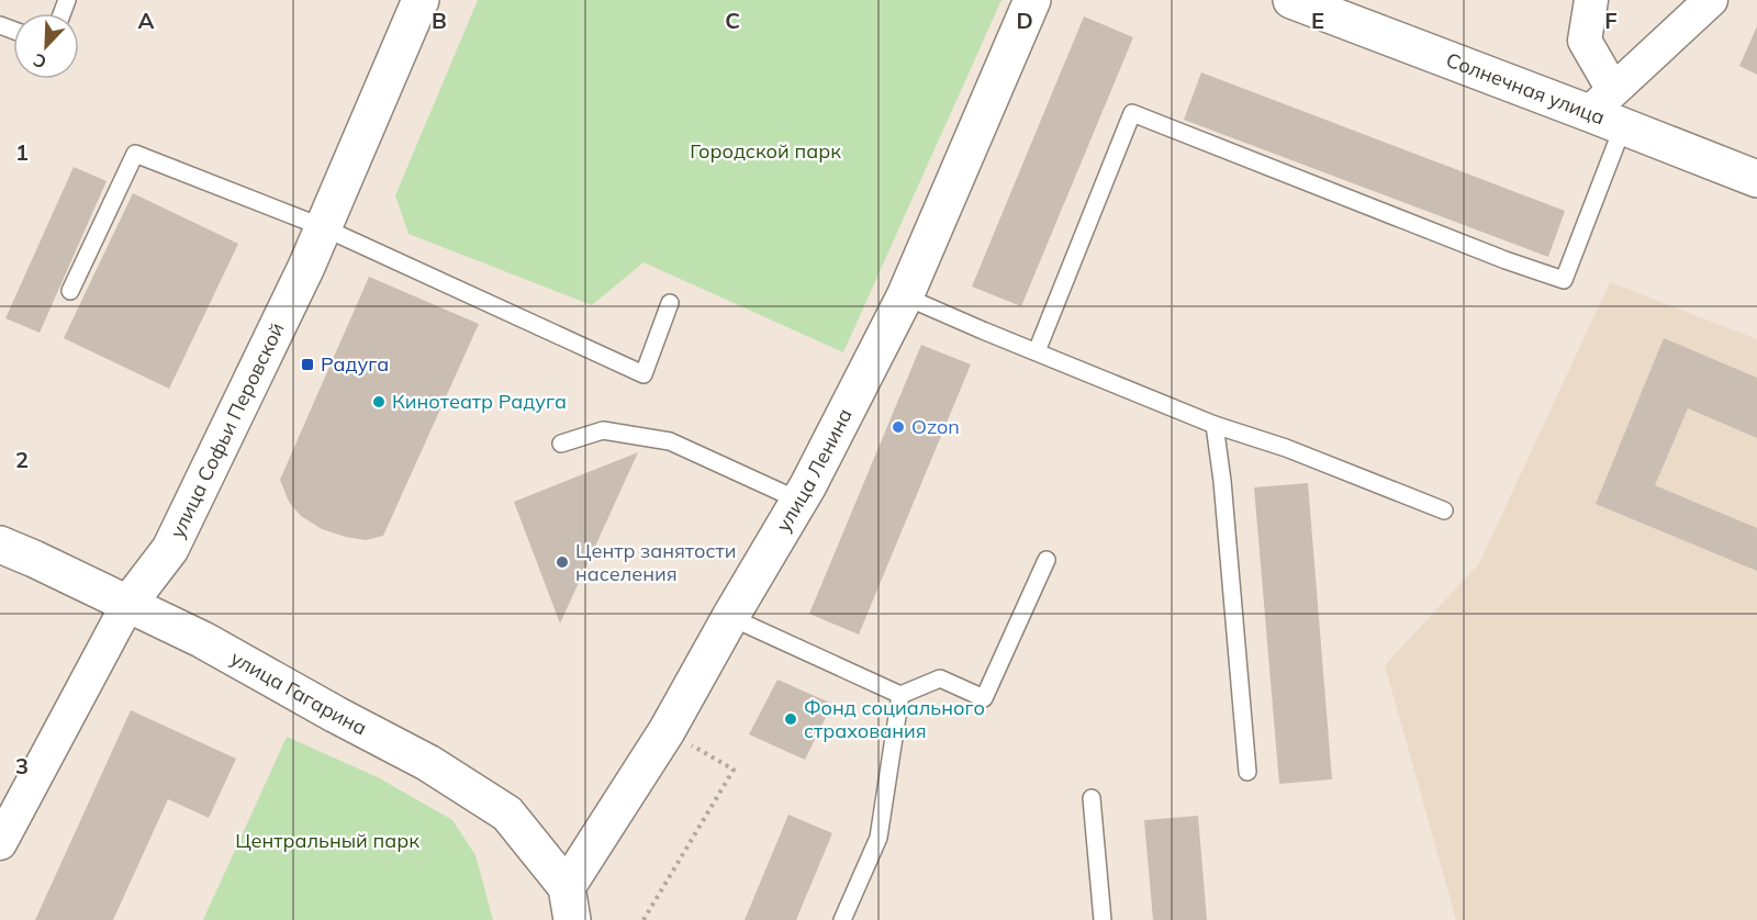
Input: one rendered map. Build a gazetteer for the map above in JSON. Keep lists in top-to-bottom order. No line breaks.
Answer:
{"streets":{"street":["Солнечная улица","улица Софьи Перовской","улица Ленина","улица Гагарина"]},"crossings":[["улица Софьи Перовской","улица Гагарина"],["улица Ленина","улица Гагарина"]],"parks":["Городской парк","Центральный парк"],"places":{"transit":["Радуга"],"other":["Кинотеатр Радуга","Ozon","Центр занятости населения","Фонд социального страхования"]},"north":"bottom left","grid":{"columns":["A","B","C","D","E","F"],"rows":["1","2","3"]}}
